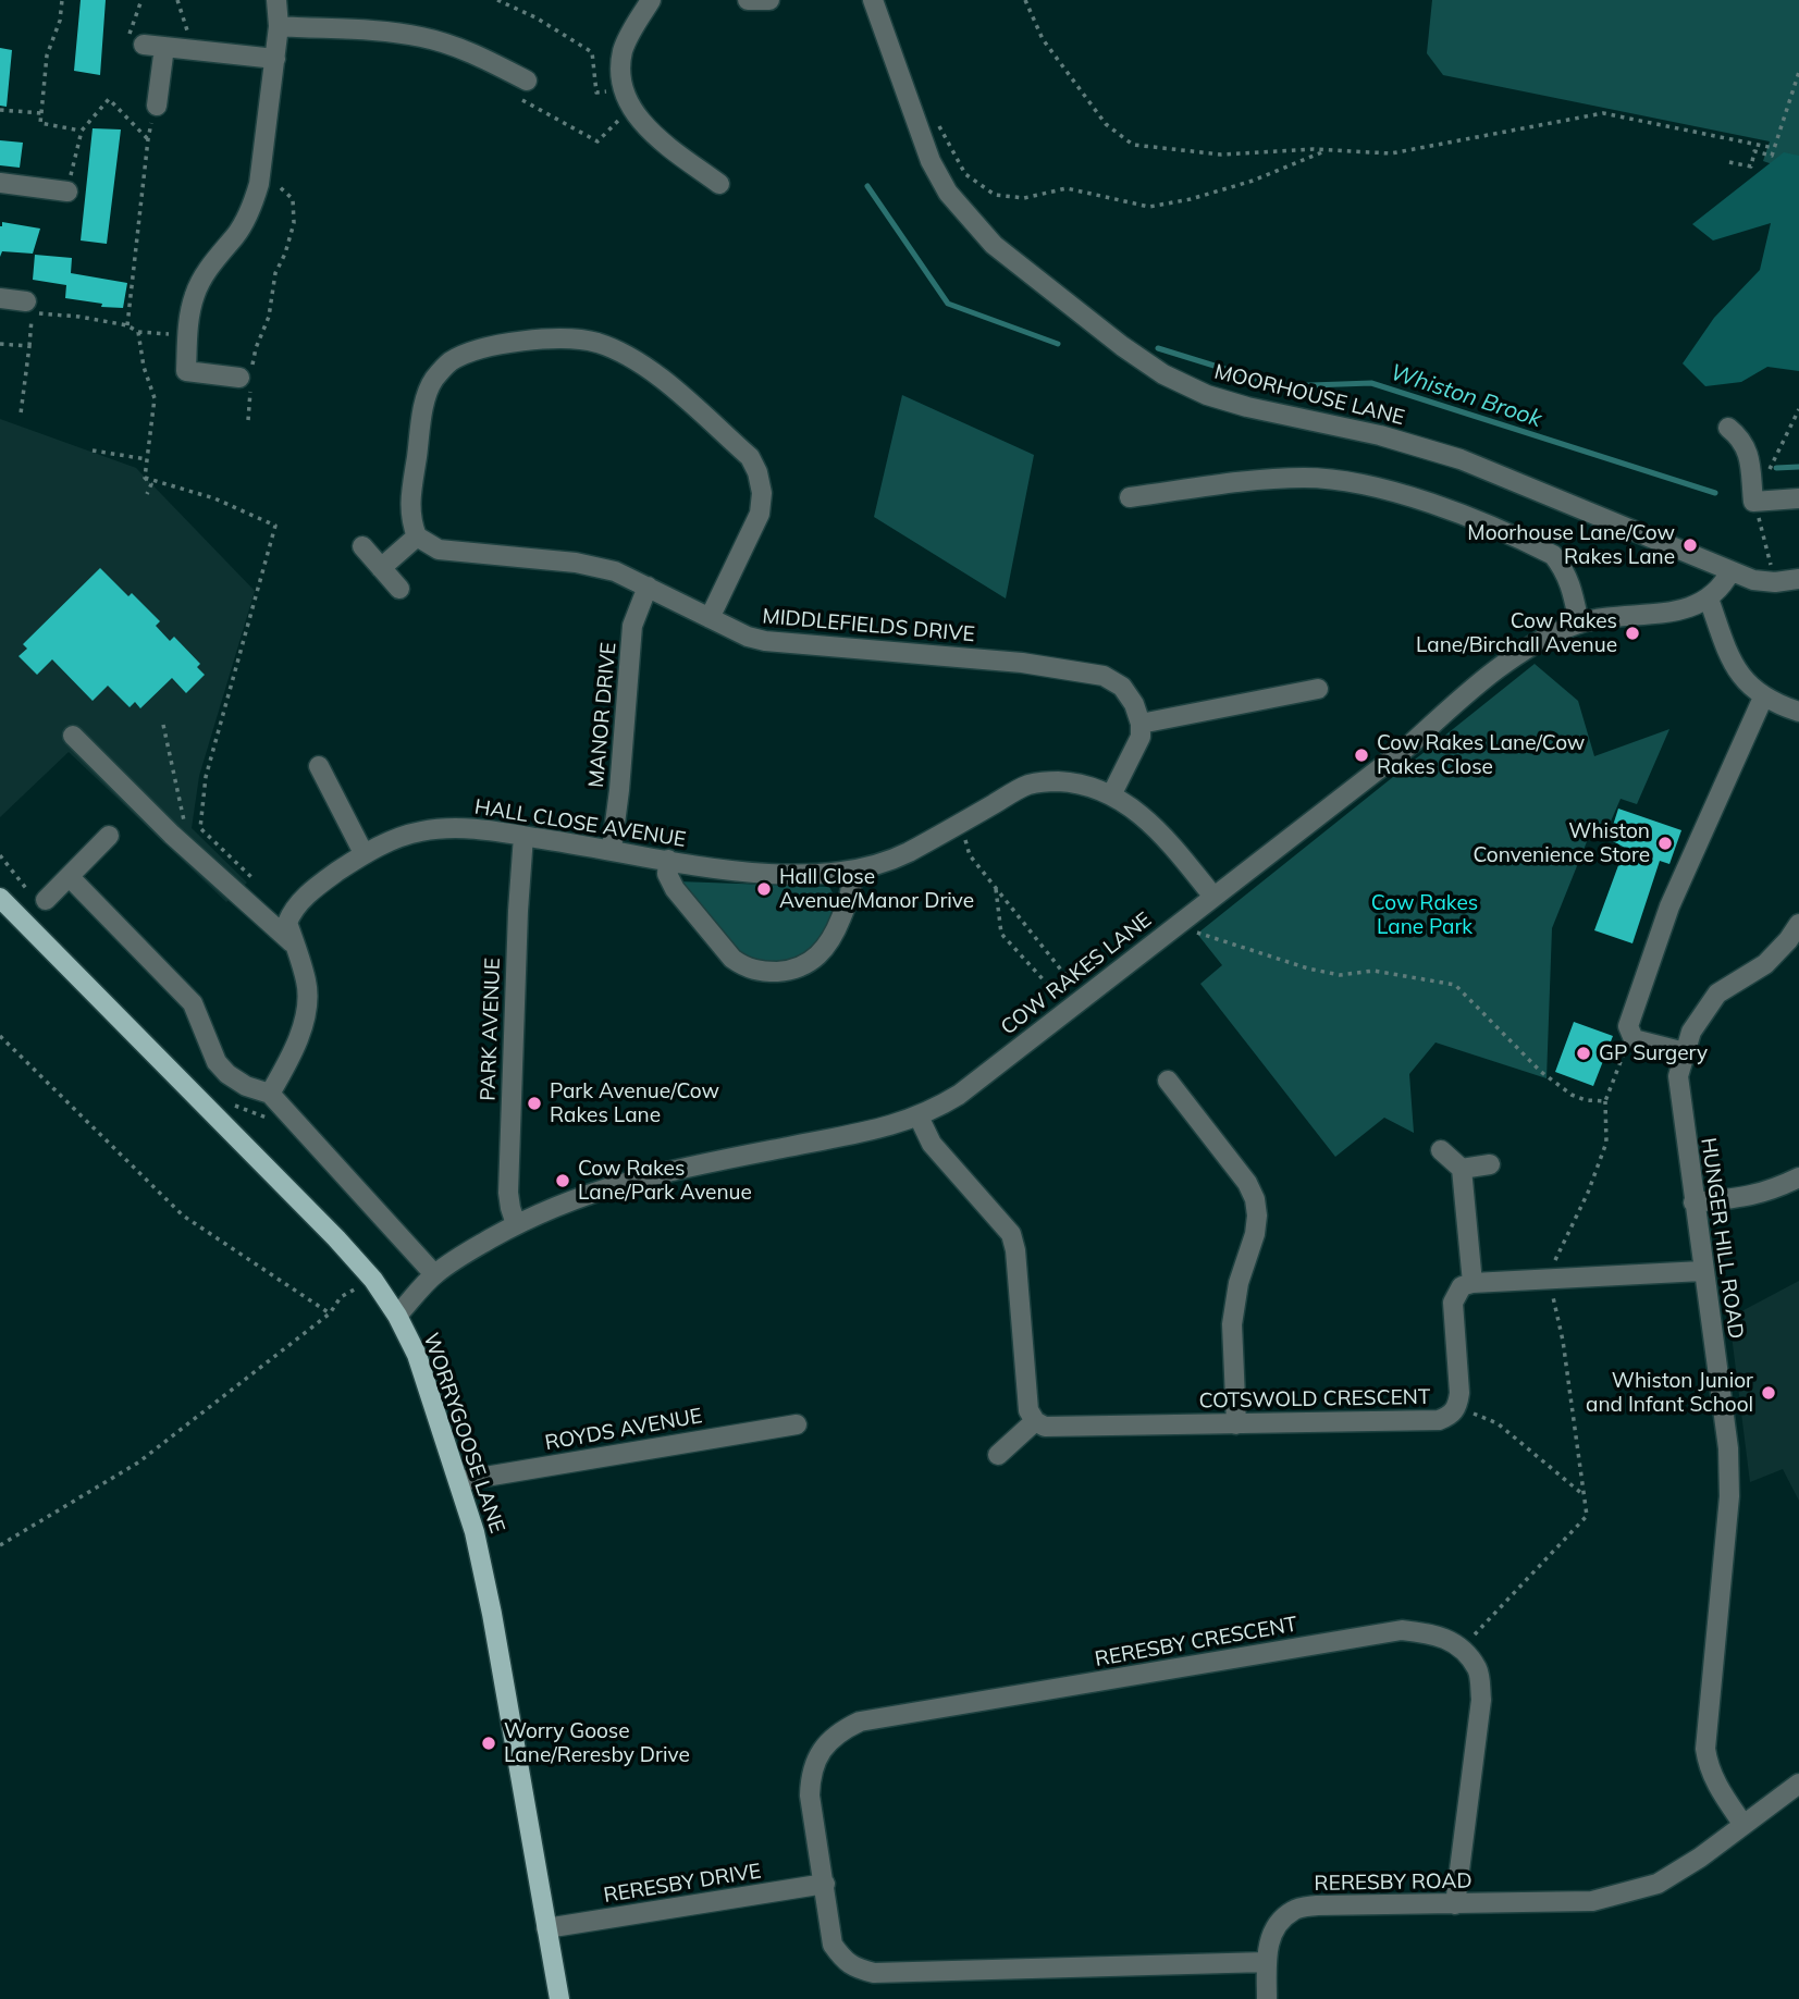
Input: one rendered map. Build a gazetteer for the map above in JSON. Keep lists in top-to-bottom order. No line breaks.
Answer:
{"streets":{"main road":["WORRYGOOSE LANE"],"street":["MOORHOUSE LANE","MIDDLEFIELDS DRIVE","MANOR DRIVE","HALL CLOSE AVENUE","COW RAKES LANE","PARK AVENUE","HUNGER HILL ROAD","COTSWOLD CRESCENT","ROYDS AVENUE","RERESBY CRESCENT","RERESBY ROAD","RERESBY DRIVE"]},"crossings":[["MIDDLEFIELDS DRIVE","MANOR DRIVE"],["MANOR DRIVE","HALL CLOSE AVENUE"],["HALL CLOSE AVENUE","COW RAKES LANE"],["HALL CLOSE AVENUE","PARK AVENUE"],["COW RAKES LANE","PARK AVENUE"],["COW RAKES LANE","WORRYGOOSE LANE"],["HUNGER HILL ROAD","RERESBY ROAD"],["ROYDS AVENUE","WORRYGOOSE LANE"],["WORRYGOOSE LANE","RERESBY DRIVE"],["RERESBY CRESCENT","RERESBY DRIVE"]],"water":["Whiston Brook"],"parks":["Cow Rakes Lane Park"],"places":["Moorhouse Lane/Cow Rakes Lane","Cow Rakes Lane/Birchall Avenue","Cow Rakes Lane/Cow Rakes Close","Whiston Convenience Store","Hall Close Avenue/Manor Drive","GP Surgery","Park Avenue/Cow Rakes Lane","Cow Rakes Lane/Park Avenue","Whiston Junior and Infant School","Worry Goose Lane/Reresby Drive"]}
